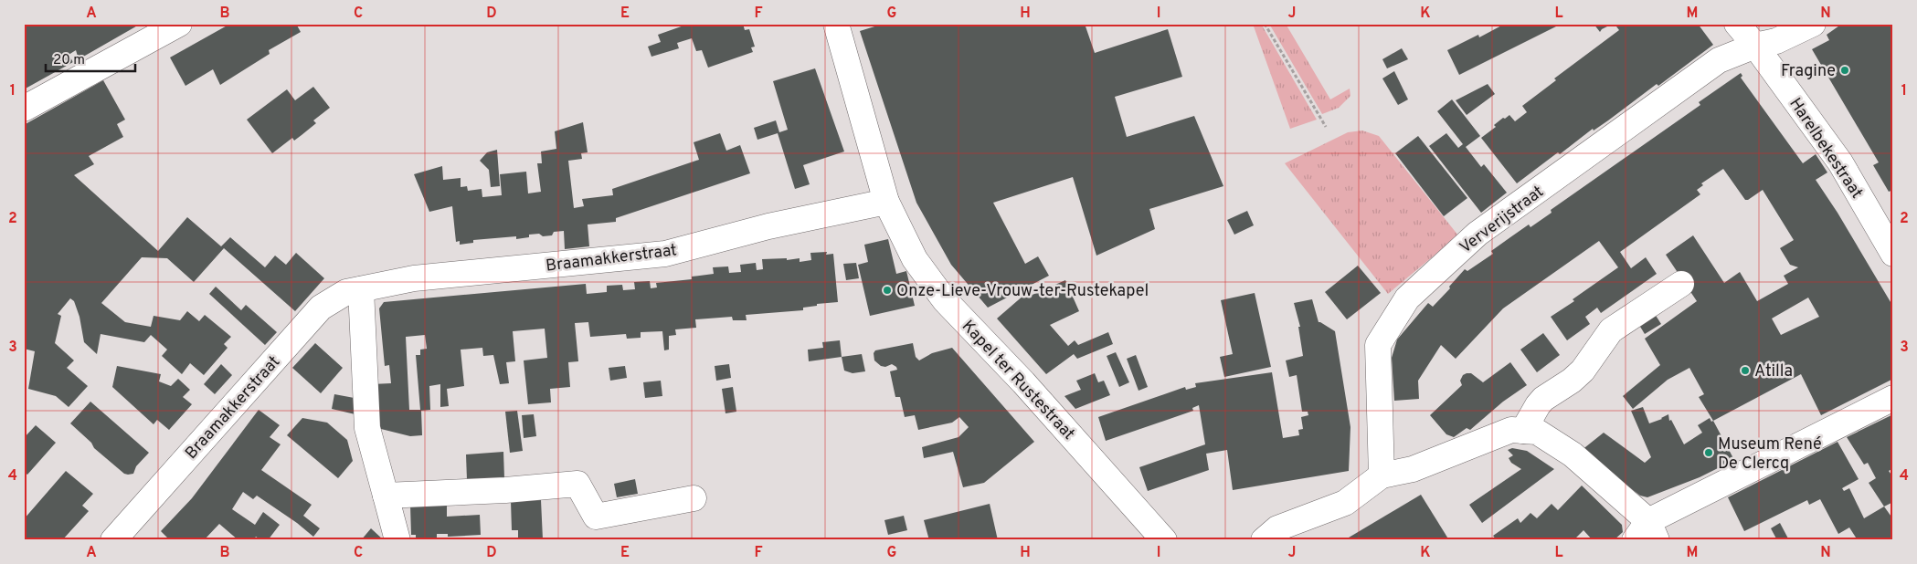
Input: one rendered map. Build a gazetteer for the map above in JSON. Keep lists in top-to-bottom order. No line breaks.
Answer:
{"streets":{"street":["Harelbekestraat","Ververijstraat","Braamakkerstraat","Kapel ter Rustestraat"]},"crossings":[["Harelbekestraat","Ververijstraat"],["Braamakkerstraat","Kapel ter Rustestraat"]],"places":["Fragine","Onze-Lieve-Vrouw-ter-Rustekapel","Atilla","Museum René De Clercq"],"scale_bar":"20 m","grid":{"columns":["A","B","C","D","E","F","G","H","I","J","K","L","M","N"],"rows":["1","2","3","4"]}}
